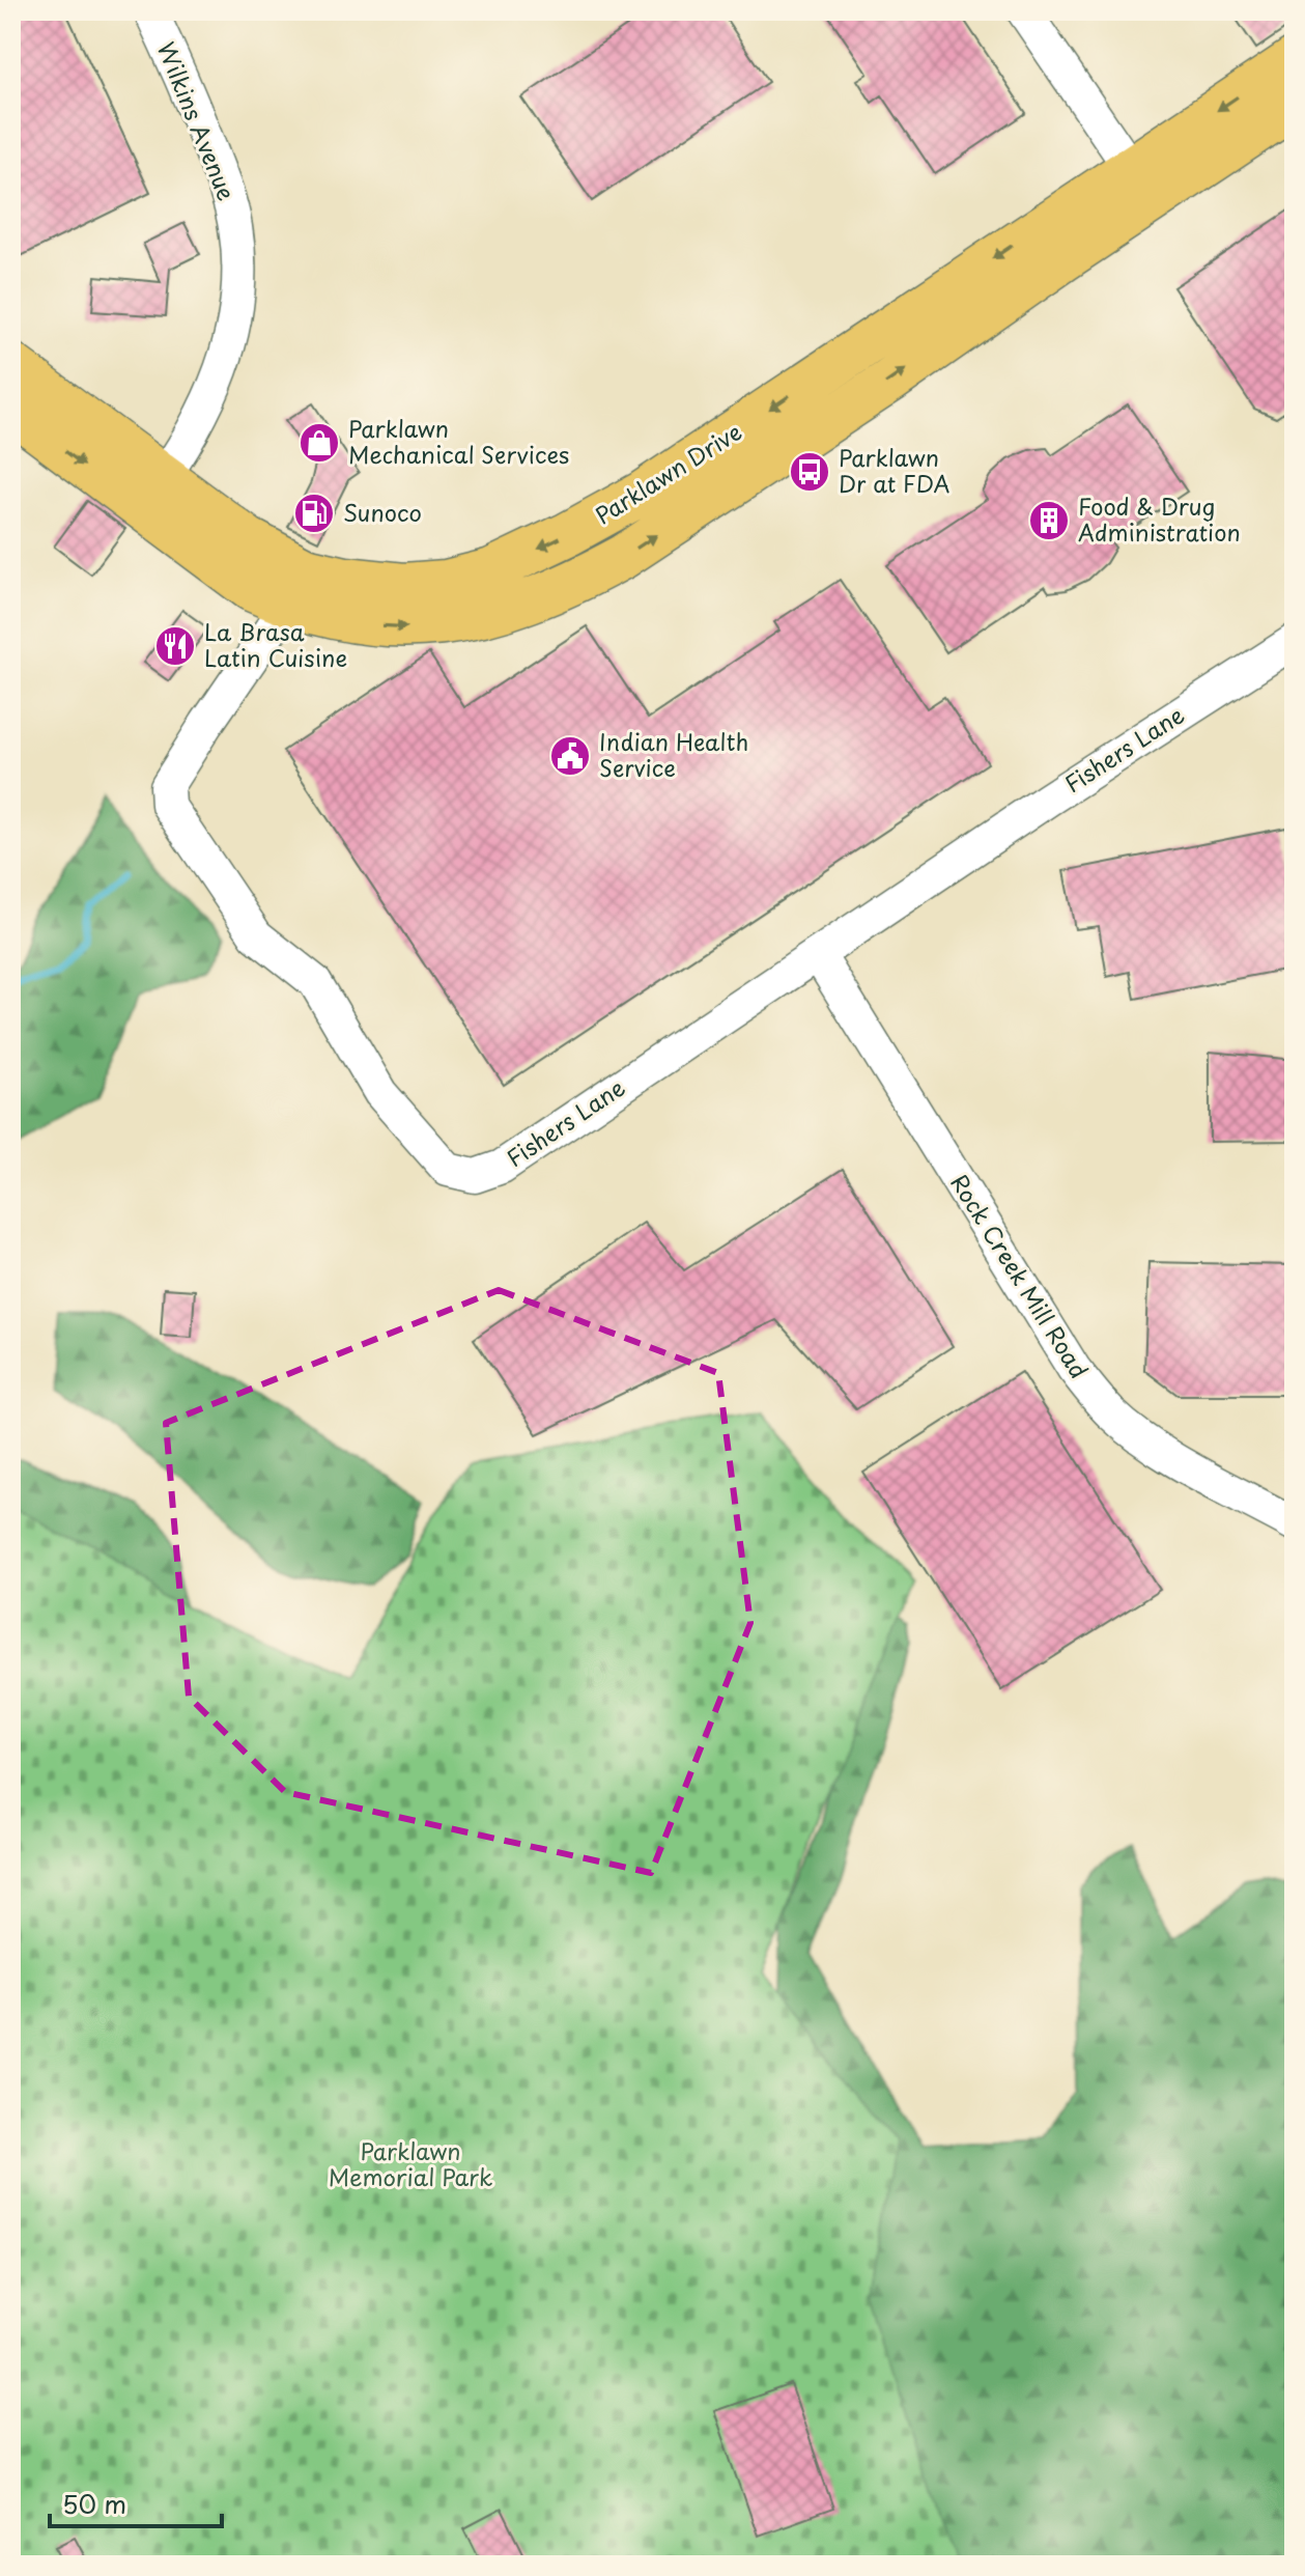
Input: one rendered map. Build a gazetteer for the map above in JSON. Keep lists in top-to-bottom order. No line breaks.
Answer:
{"streets":{"main road":["Parklawn Drive"],"street":["Wilkins Avenue","Fishers Lane","Rock Creek Mill Road"]},"crossings":[["Wilkins Avenue","Parklawn Drive"],["Parklawn Drive","Fishers Lane"],["Fishers Lane","Rock Creek Mill Road"]],"parks":["Parklawn Memorial Park"],"places":{"shop":["Parklawn Mechanical Services"],"bus stop":["Parklawn Dr at FDA"],"fuel station":["Sunoco"],"building":["Food & Drug Administration"],"restaurant":["La Brasa Latin Cuisine"],"public building":["Indian Health Service"]},"scale_bar":"50 m"}
